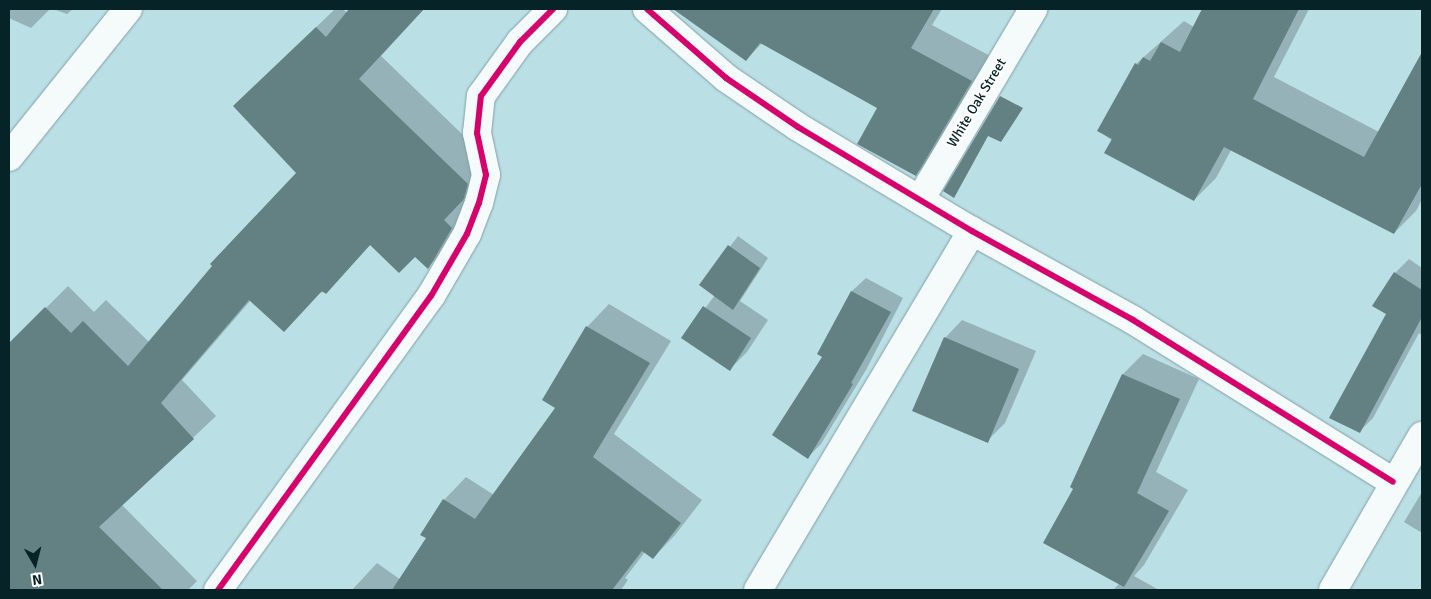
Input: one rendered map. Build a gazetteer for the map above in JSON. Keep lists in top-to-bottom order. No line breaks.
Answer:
{"streets":{"street":["White Oak Street"]},"north":"bottom"}
